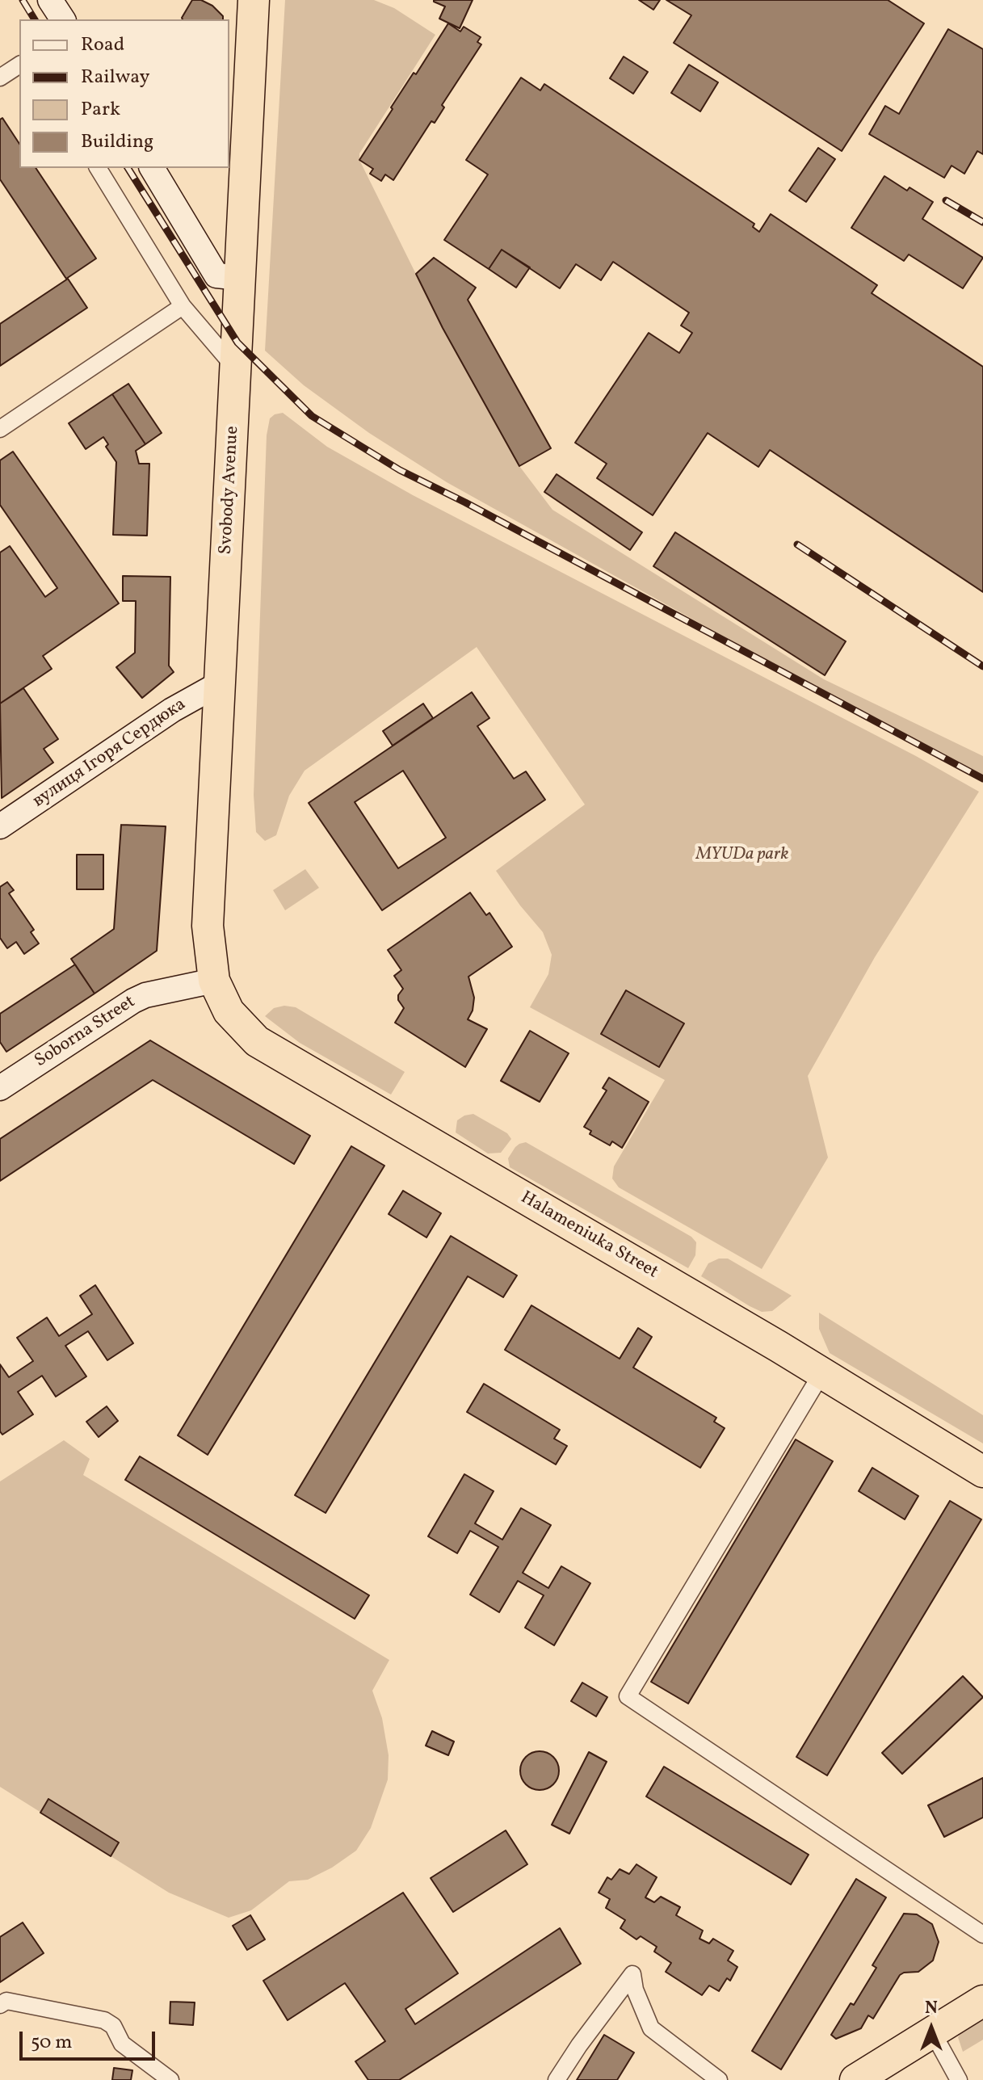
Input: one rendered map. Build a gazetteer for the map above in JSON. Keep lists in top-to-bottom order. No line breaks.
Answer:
{"streets":{"highway":["Svobody Avenue","Halameniuka Street"],"street":["вулиця Ігоря Сердюка","Soborna Street"]},"crossings":[["Svobody Avenue","вулиця Ігоря Сердюка"],["Svobody Avenue","Soborna Street"],["Svobody Avenue","Halameniuka Street"],["Soborna Street","Halameniuka Street"]],"parks":["MYUDa park"],"legend":["Road","Railway","Park","Building"],"scale_bar":"50 m","north":"top"}
